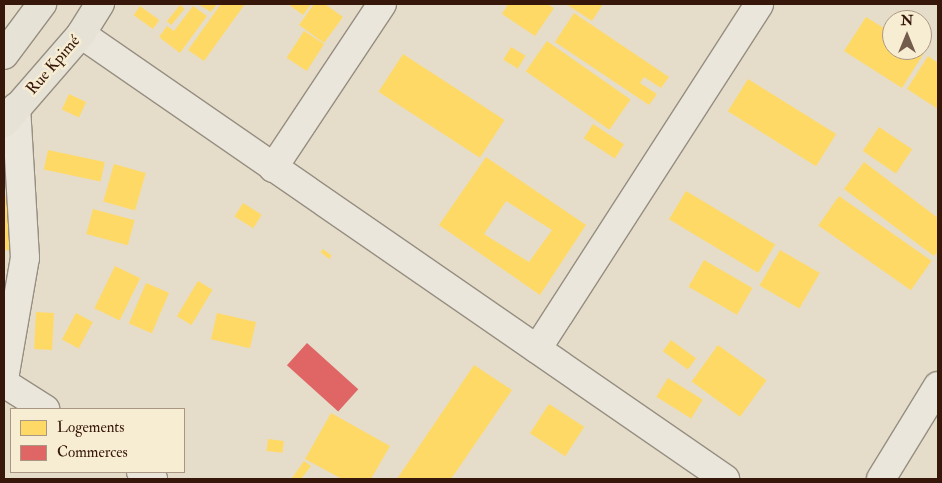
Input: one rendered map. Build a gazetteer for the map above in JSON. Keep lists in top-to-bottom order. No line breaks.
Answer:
{"streets":{"main road":["Rue Kpimé"]},"legend":["Logements","Commerces"],"north":"top"}
